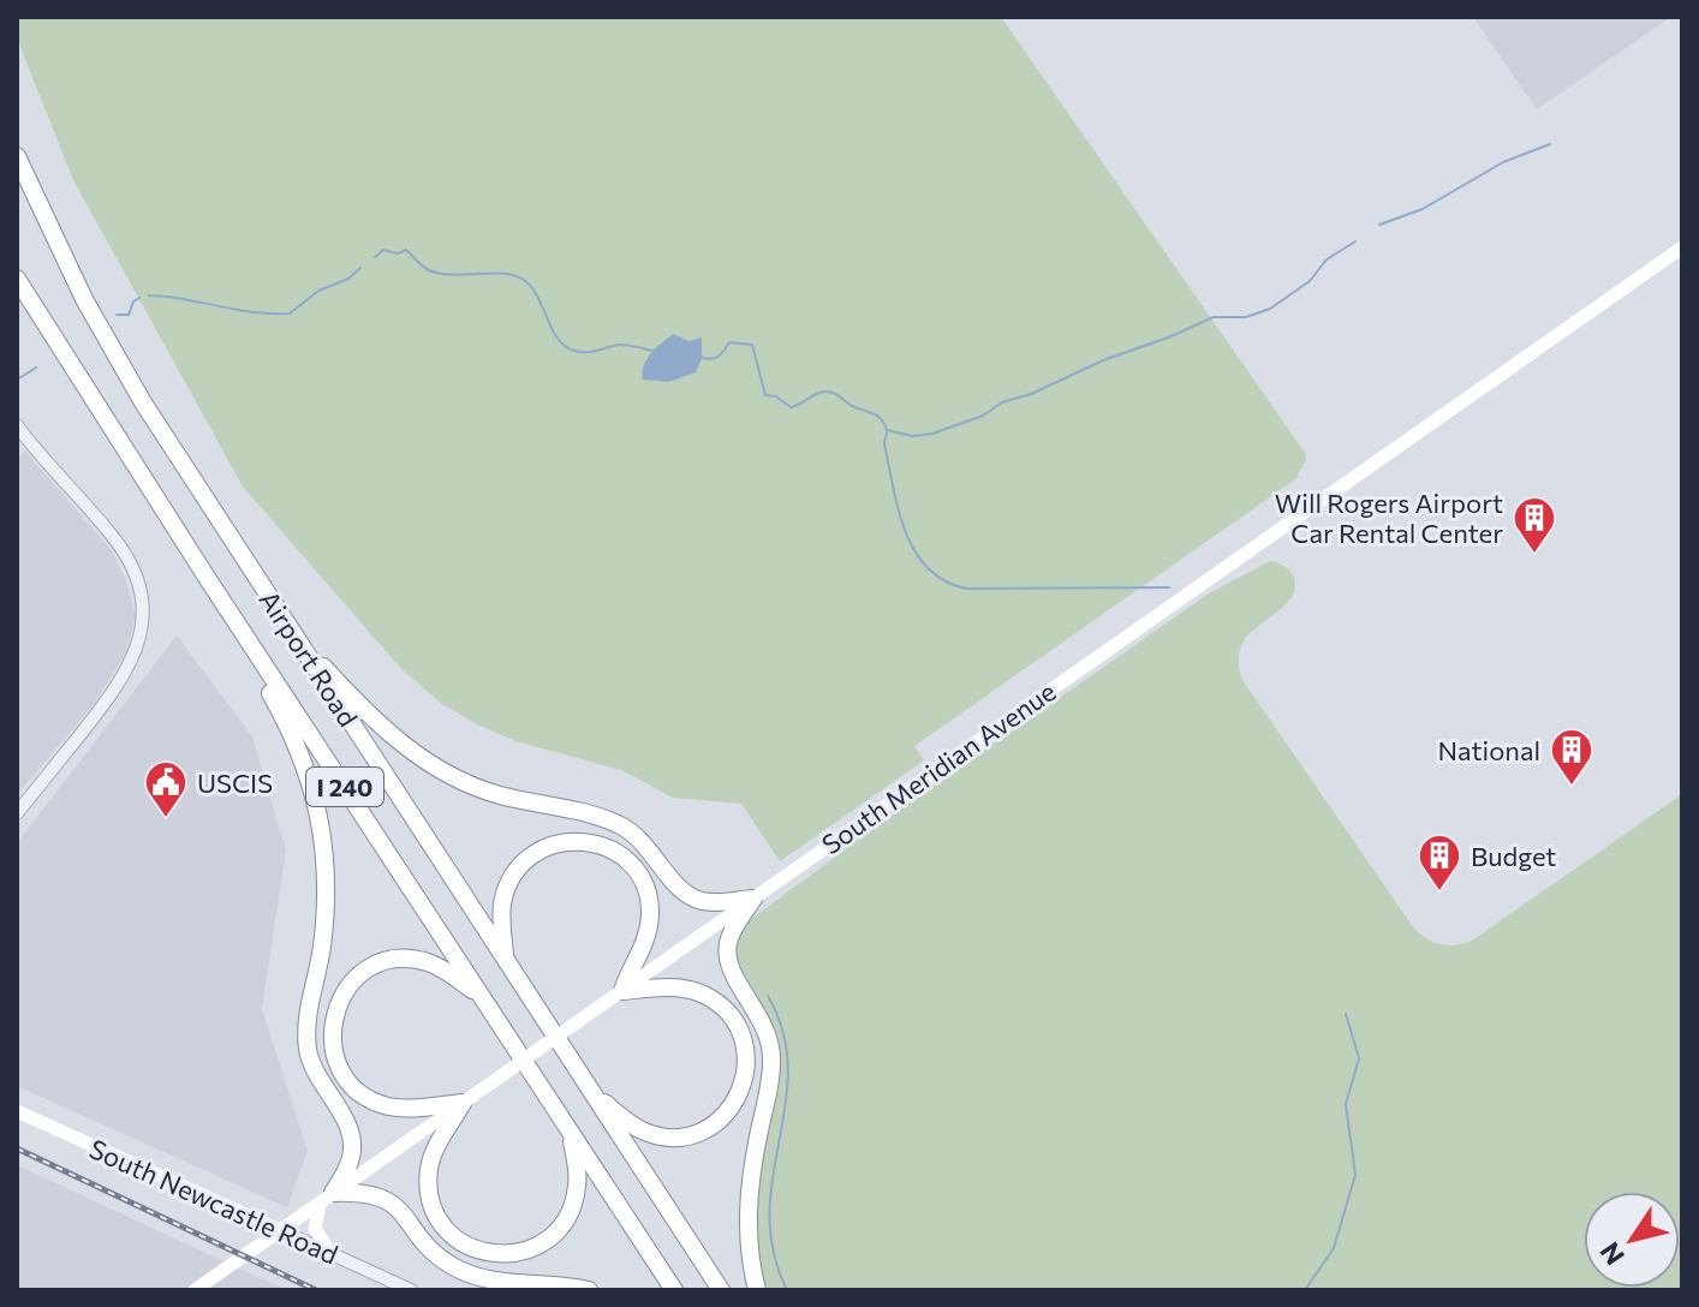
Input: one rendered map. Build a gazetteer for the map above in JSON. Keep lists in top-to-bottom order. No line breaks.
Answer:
{"streets":{"highway":["Airport Road","I 240"],"main road":["South Meridian Avenue","South Newcastle Road"]},"crossings":[["South Meridian Avenue","South Newcastle Road"]],"places":{"building":["Will Rogers Airport Car Rental Center","National","Budget"],"public building":["USCIS"]},"north":"bottom left"}
